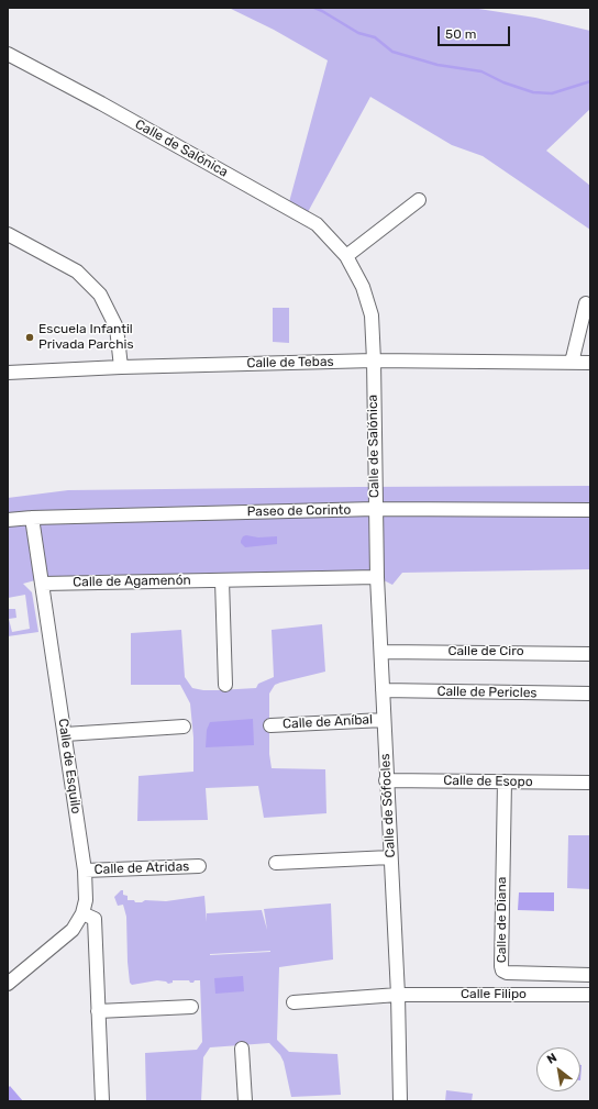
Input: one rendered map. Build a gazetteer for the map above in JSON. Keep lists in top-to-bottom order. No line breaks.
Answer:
{"streets":{"street":["Calle de Salónica","Calle de Tebas","Paseo de Corinto","Calle de Agamenón","Calle de Ciro","Calle de Pericles","Calle de Aníbal","Calle de Esquilo","Calle de Esopo","Calle de Sófocles","Calle de Atridas","Calle de Diana","Calle Filipo"]},"crossings":[["Calle de Salónica","Calle de Tebas"],["Calle de Salónica","Paseo de Corinto"],["Calle de Salónica","Calle de Sófocles"],["Paseo de Corinto","Calle de Esquilo"],["Paseo de Corinto","Calle de Sófocles"],["Calle de Agamenón","Calle de Esquilo"],["Calle de Agamenón","Calle de Sófocles"],["Calle de Ciro","Calle de Sófocles"],["Calle de Pericles","Calle de Sófocles"],["Calle de Aníbal","Calle de Sófocles"],["Calle de Esquilo","Calle de Atridas"],["Calle de Esopo","Calle de Sófocles"],["Calle de Esopo","Calle de Diana"],["Calle de Sófocles","Calle Filipo"]],"places":["Escuela Infantil Privada Parchis"],"scale_bar":"50 m","north":"top left"}
